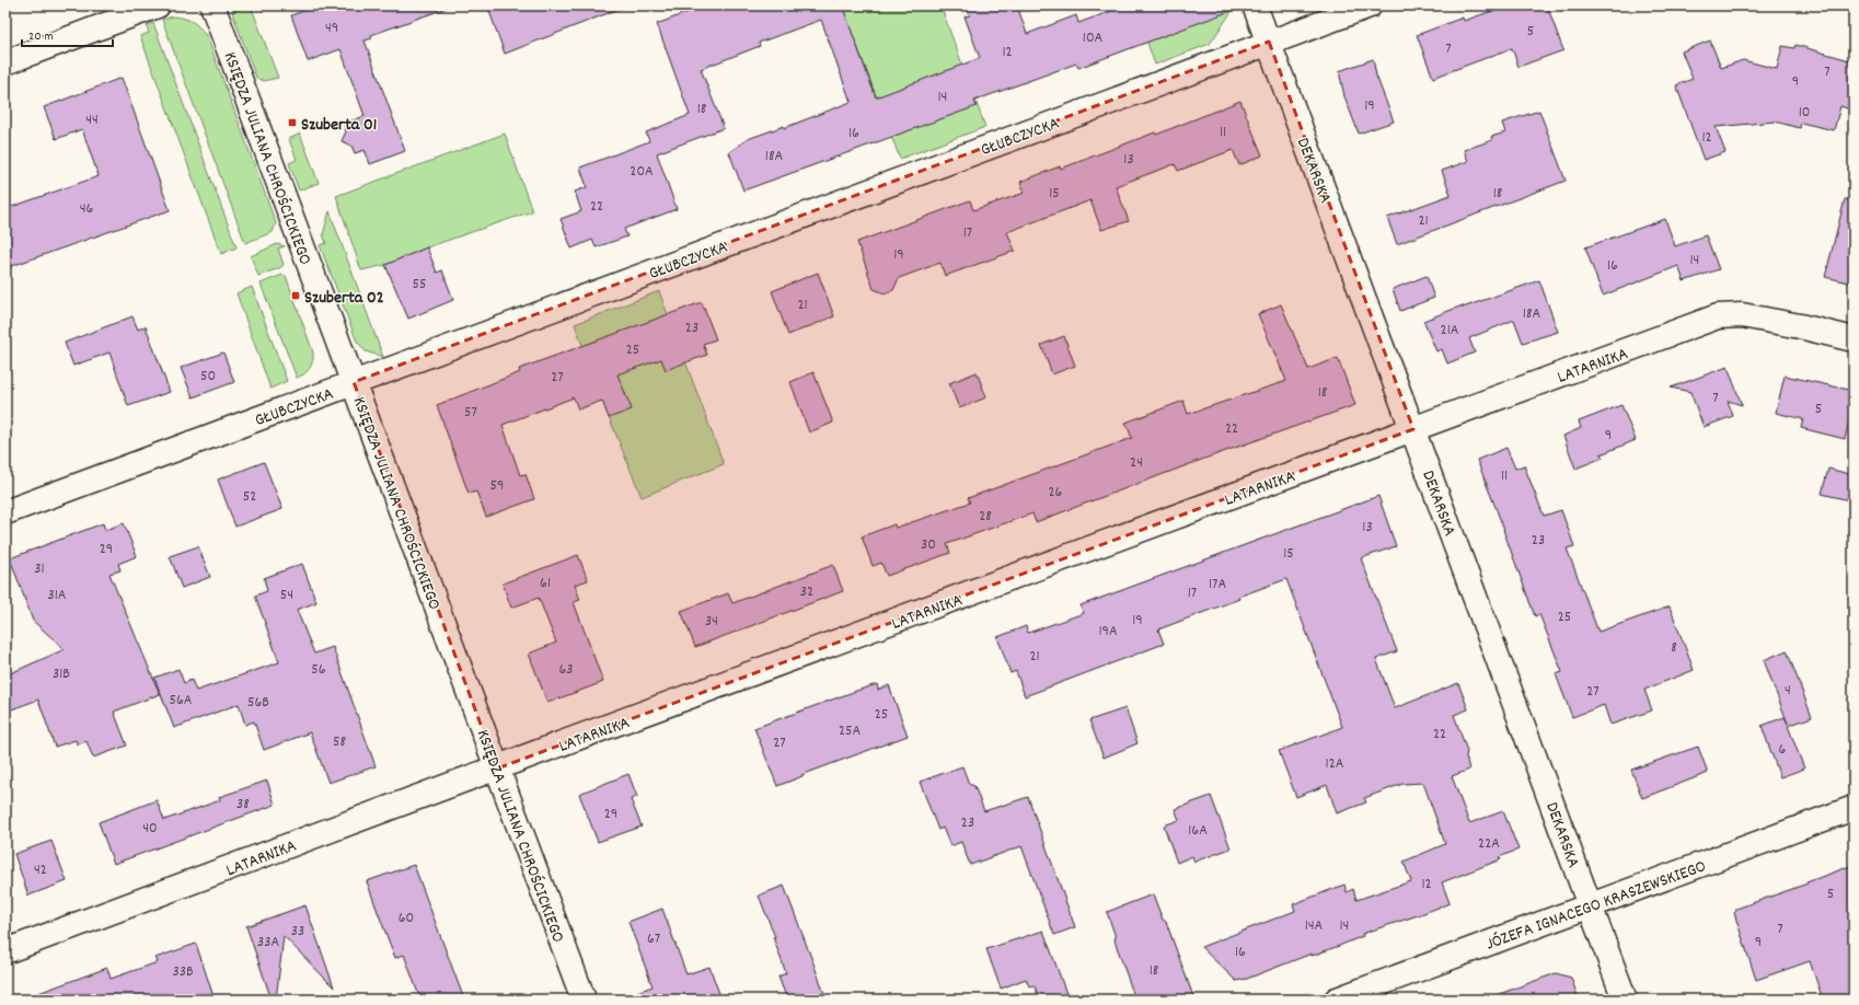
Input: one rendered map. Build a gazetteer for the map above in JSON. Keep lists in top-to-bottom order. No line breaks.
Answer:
{"streets":{"street":["GŁUBCZYCKA","KSIĘDZA JULIANA CHROŚCICKIEGO","DEKARSKA","LATARNIKA","JÓZEFA IGNACEGO KRASZEWSKIEGO"]},"crossings":[["GŁUBCZYCKA","KSIĘDZA JULIANA CHROŚCICKIEGO"],["GŁUBCZYCKA","DEKARSKA"],["KSIĘDZA JULIANA CHROŚCICKIEGO","LATARNIKA"],["DEKARSKA","LATARNIKA"],["DEKARSKA","JÓZEFA IGNACEGO KRASZEWSKIEGO"]],"places":{"transit":["Szuberta 01","Szuberta 02"]},"house_numbers":["49","5","10A","7","12","7","9","14","19","18","10","44","11","16","12","18A","13","20A","15","18","22","46","21","17","19","14","16","55","21","18A","23","21A","25","50","27","18","7","5","57","22","9","24","11","59","26","52","28","13","23","30","29","15","31","61","17A","32","17","31A","54","25","19","34","19A","8","21","56","63","31B","4","27","56A","56B","25","25A","22","58","27","6","12A","38","29","23","40","16A","22A","42","12","5","60","14A","14","7","33","67","33A","9","16","18","33B"],"scale_bar":"20 m"}
